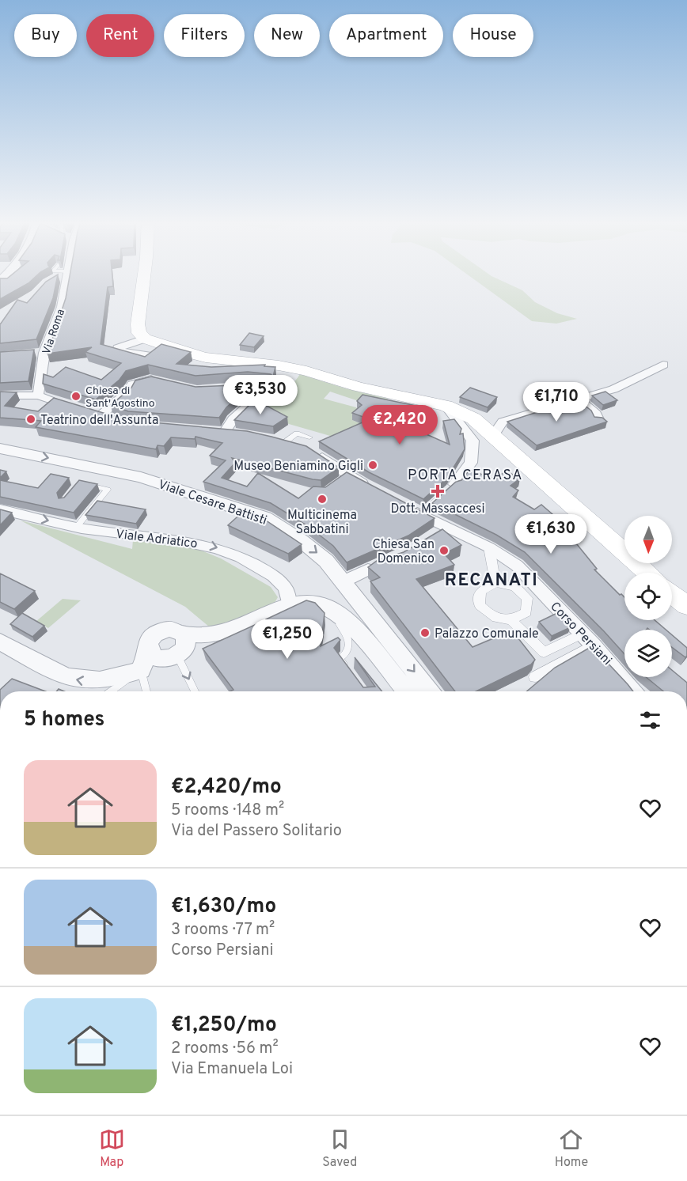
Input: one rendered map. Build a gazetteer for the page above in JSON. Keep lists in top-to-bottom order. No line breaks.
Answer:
{"streets":{"street":["Via Roma","Viale Cesare Battisti","Viale Adriatico","Corso Persiani"]},"districts":["PORTA CERASA","RECANATI"],"places":{"other":["Chiesa di Sant'Agostino","Teatrino dell'Assunta","Museo Beniamino Gigli","Multicinema Sabbatini","Chiesa San Domenico","Palazzo Comunale"],"health":["Dott. Massaccesi"]},"north":"bottom","page":{"chip":["Buy","Rent","Filters","New","Apartment","House"],"price":["€3,530","€1,710","€2,420","€1,630","€1,250"],"heading":"5 homes","list":[{"name":"€2,420/mo","note":"5 rooms · 148 m² · Via del Passero Solitario"},{"name":"€1,630/mo","note":"3 rooms · 77 m² · Corso Persiani"},{"name":"€1,250/mo","note":"2 rooms · 56 m² · Via Emanuela Loi"}],"tabs":["Map","Saved","Home"]}}
